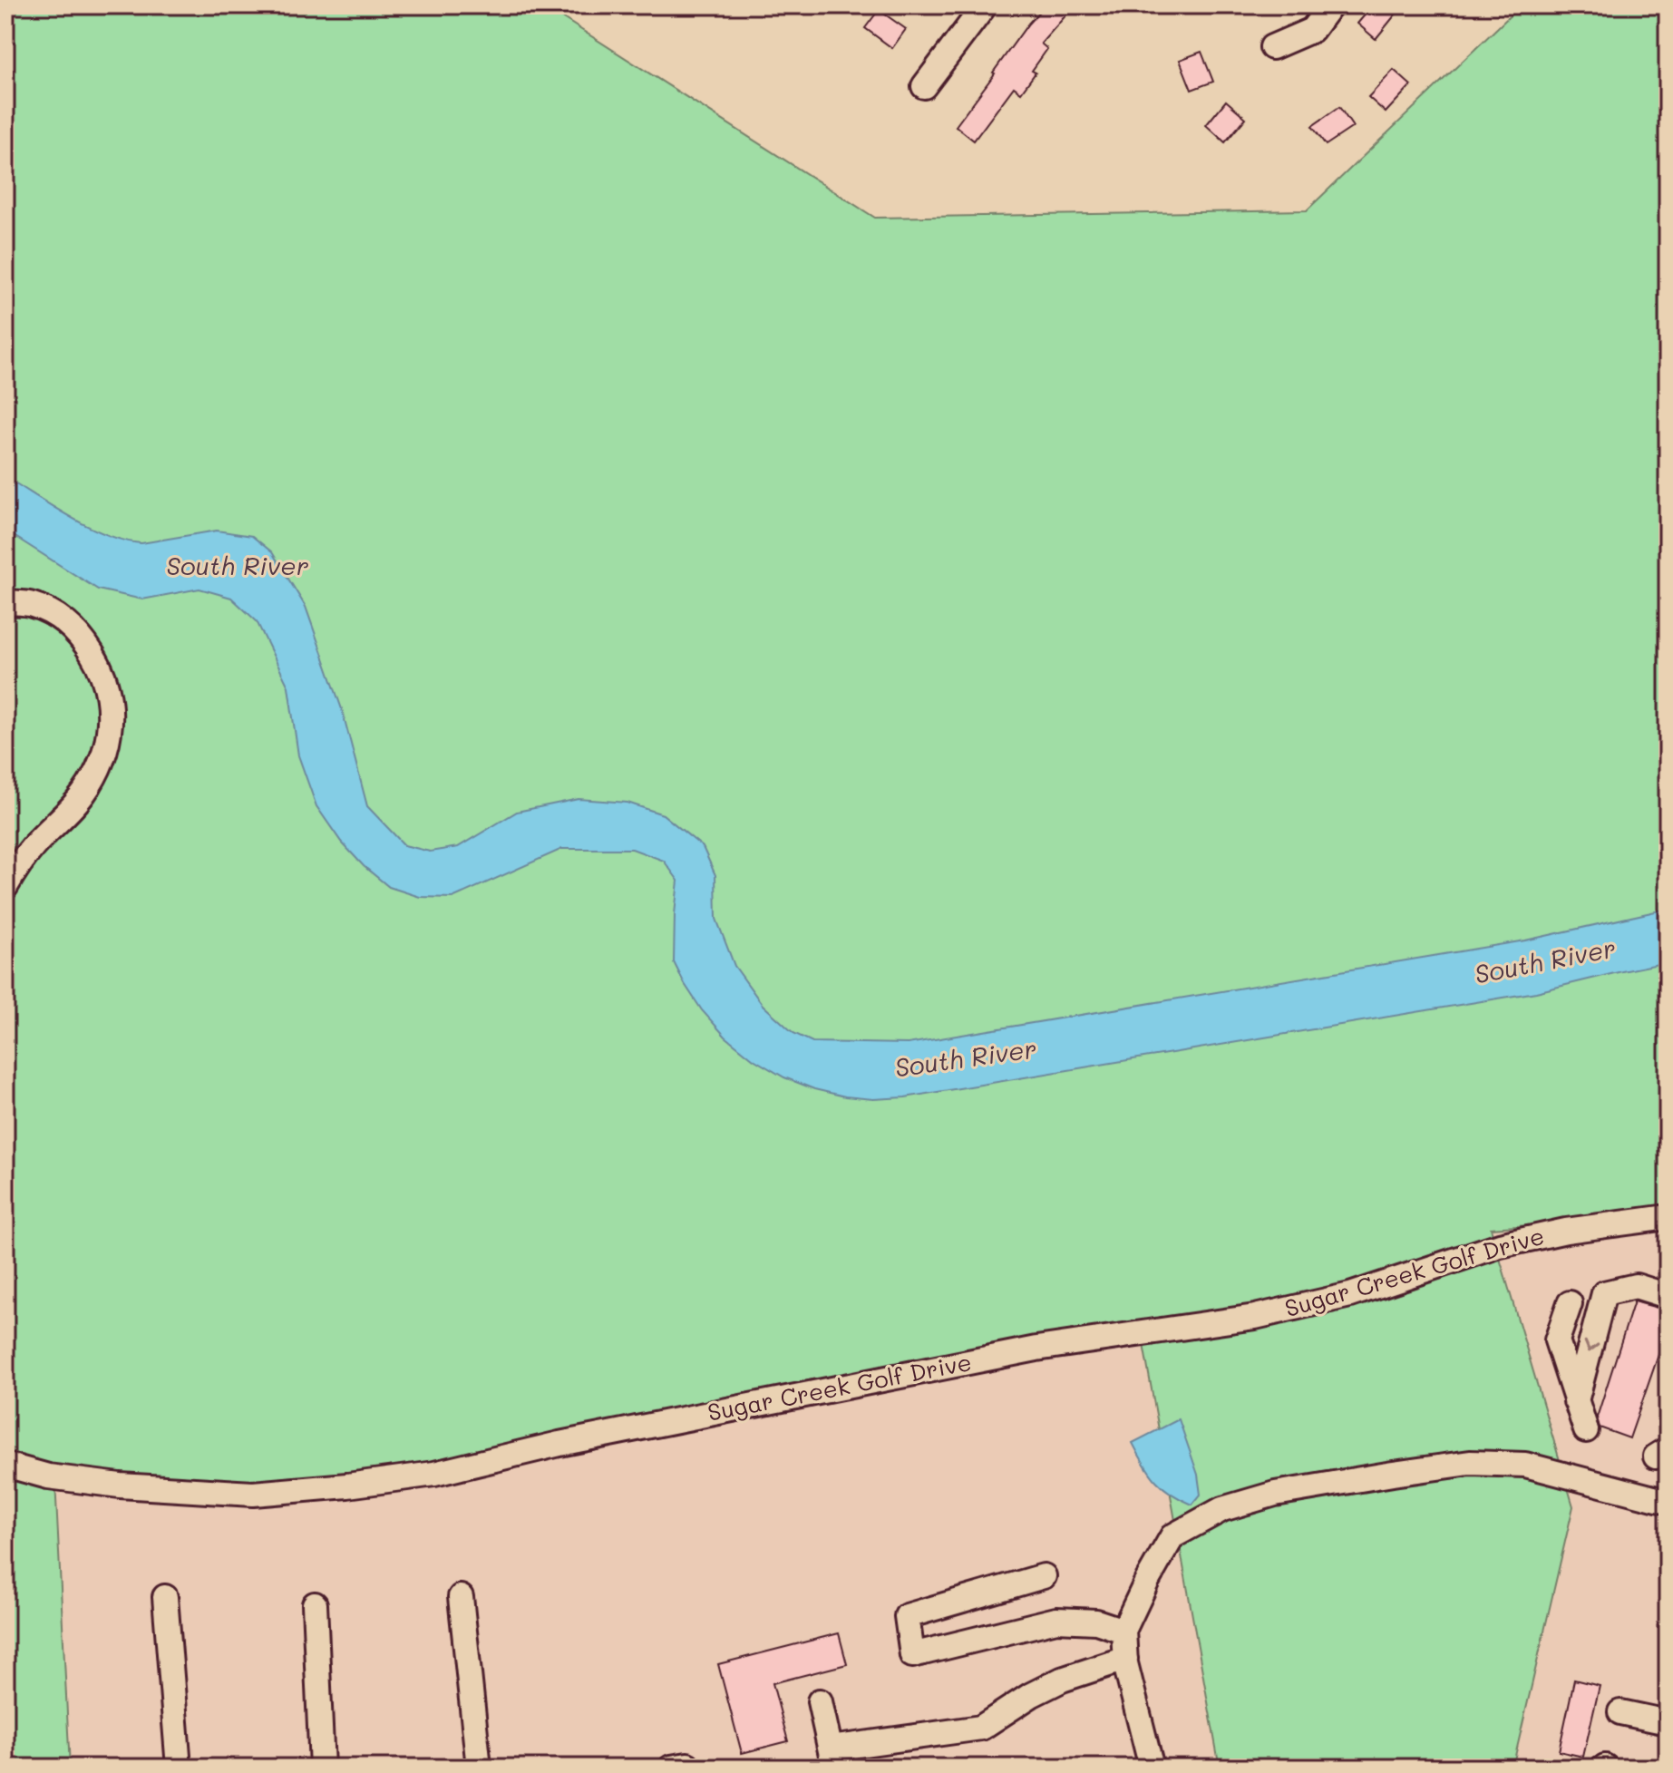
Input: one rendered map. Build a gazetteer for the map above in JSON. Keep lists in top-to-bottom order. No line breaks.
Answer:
{"streets":{"street":["Sugar Creek Golf Drive"]},"water":["South River"]}
